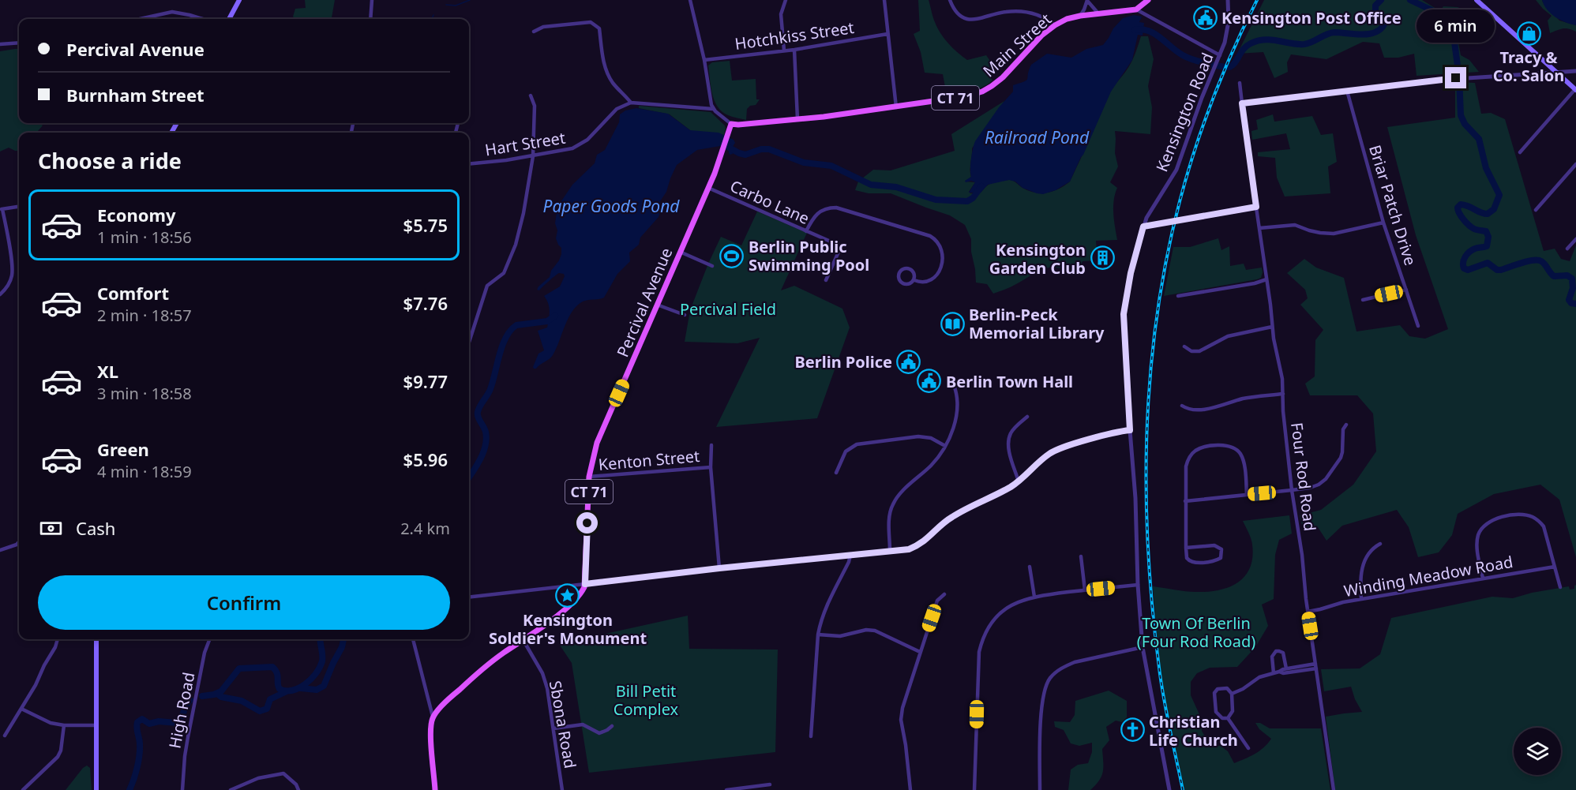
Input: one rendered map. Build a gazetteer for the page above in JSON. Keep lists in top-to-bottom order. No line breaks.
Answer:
{"streets":{"main road":["Main Street","CT 71","Percival Avenue"],"street":["Hotchkiss Street","Kensington Road","Hart Street","Carbo Lane","Briar Patch Drive","Kenton Street","Four Rod Road","Winding Meadow Road","High Road","Sbona Road"]},"crossings":[["Main Street","Percival Avenue"],["Carbo Lane","Percival Avenue"],["Percival Avenue","Kenton Street"],["Four Rod Road","Winding Meadow Road"]],"water":["Railroad Pond","Paper Goods Pond"],"parks":["Percival Field","Town Of Berlin (Four Rod Road)","Bill Petit Complex"],"places":{"public building":["Kensington Post Office","Berlin Police","Berlin Town Hall"],"shop":["Tracy & Co. Salon"],"sports":["Berlin Public Swimming Pool"],"building":["Kensington Garden Club"],"library":["Berlin-Peck Memorial Library"],"place":["Kensington Soldier's Monument"],"church":["Christian Life Church"]},"page":{"bubble":"6 min","banner":["Percival Avenue","Burnham Street"],"heading":"Choose a ride","list":[{"name":"Economy","note":"1 min · 18:56","value":"$5.75"},{"name":"Comfort","note":"2 min · 18:57","value":"$7.76"},{"name":"XL","note":"3 min · 18:58","value":"$9.77"},{"name":"Green","note":"4 min · 18:59","value":"$5.96"}],"pay":["Cash","2.4 km"],"buttons":"Confirm"}}
